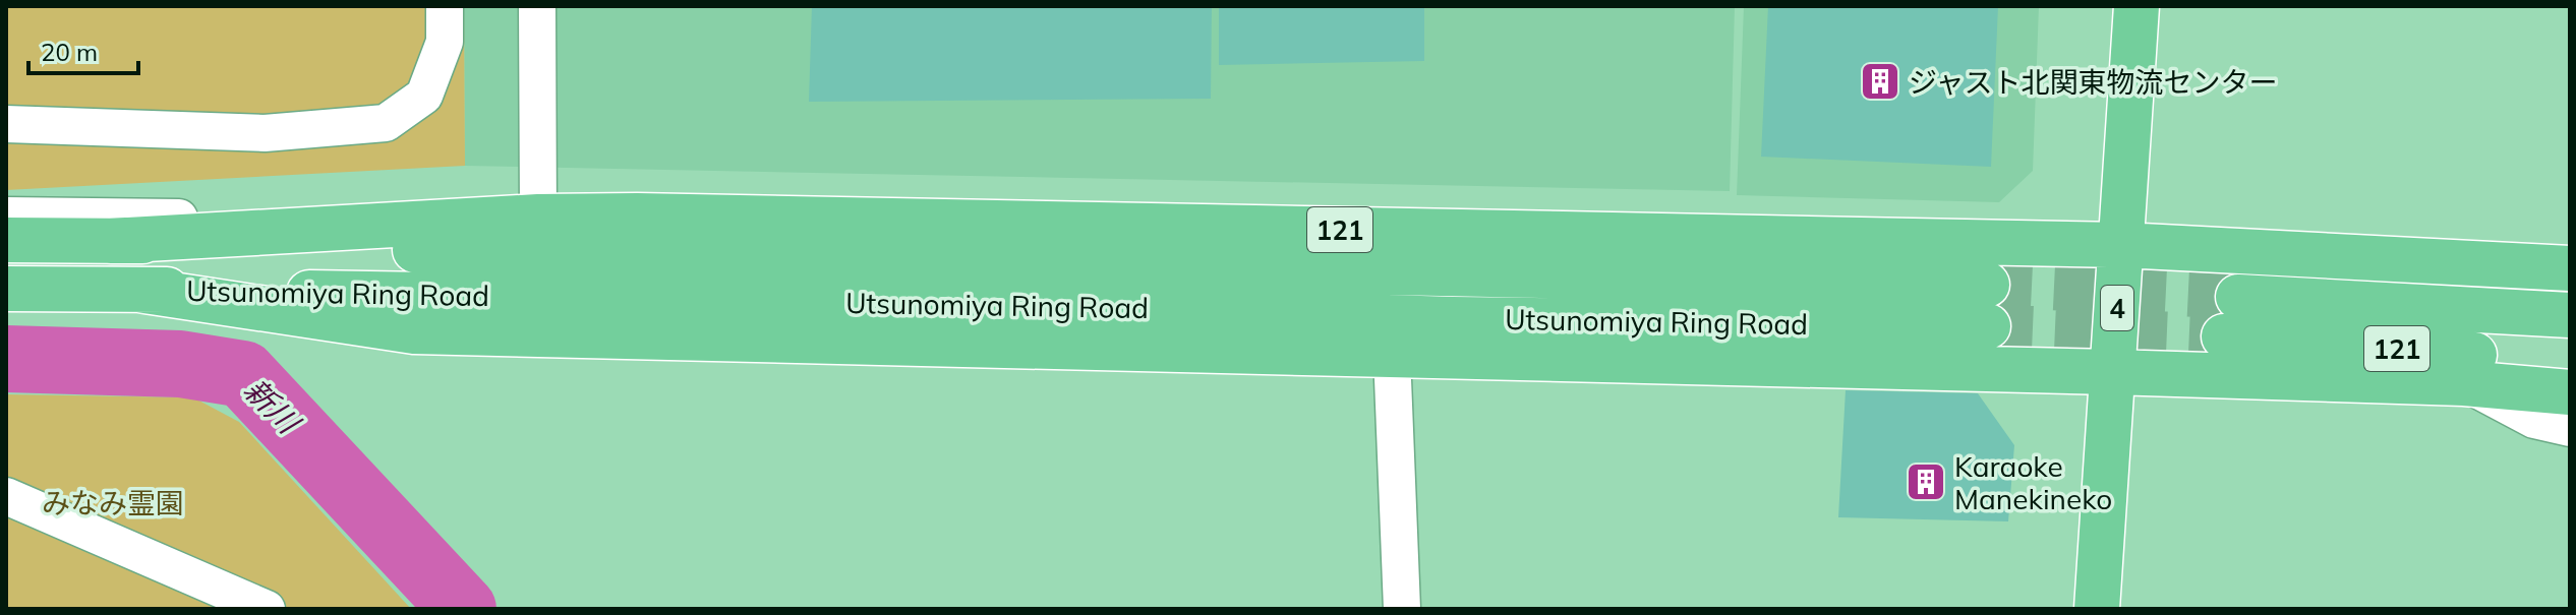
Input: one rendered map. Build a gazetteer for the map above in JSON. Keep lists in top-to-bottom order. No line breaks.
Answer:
{"streets":{"highway":["121","Utsunomiya Ring Road","4"]},"crossings":[["121","Utsunomiya Ring Road"],["121","4"]],"water":["新川"],"parks":["みなみ霊園"],"places":{"building":["ジャスト北関東物流センター","Karaoke Manekineko"]},"scale_bar":"20 m"}
